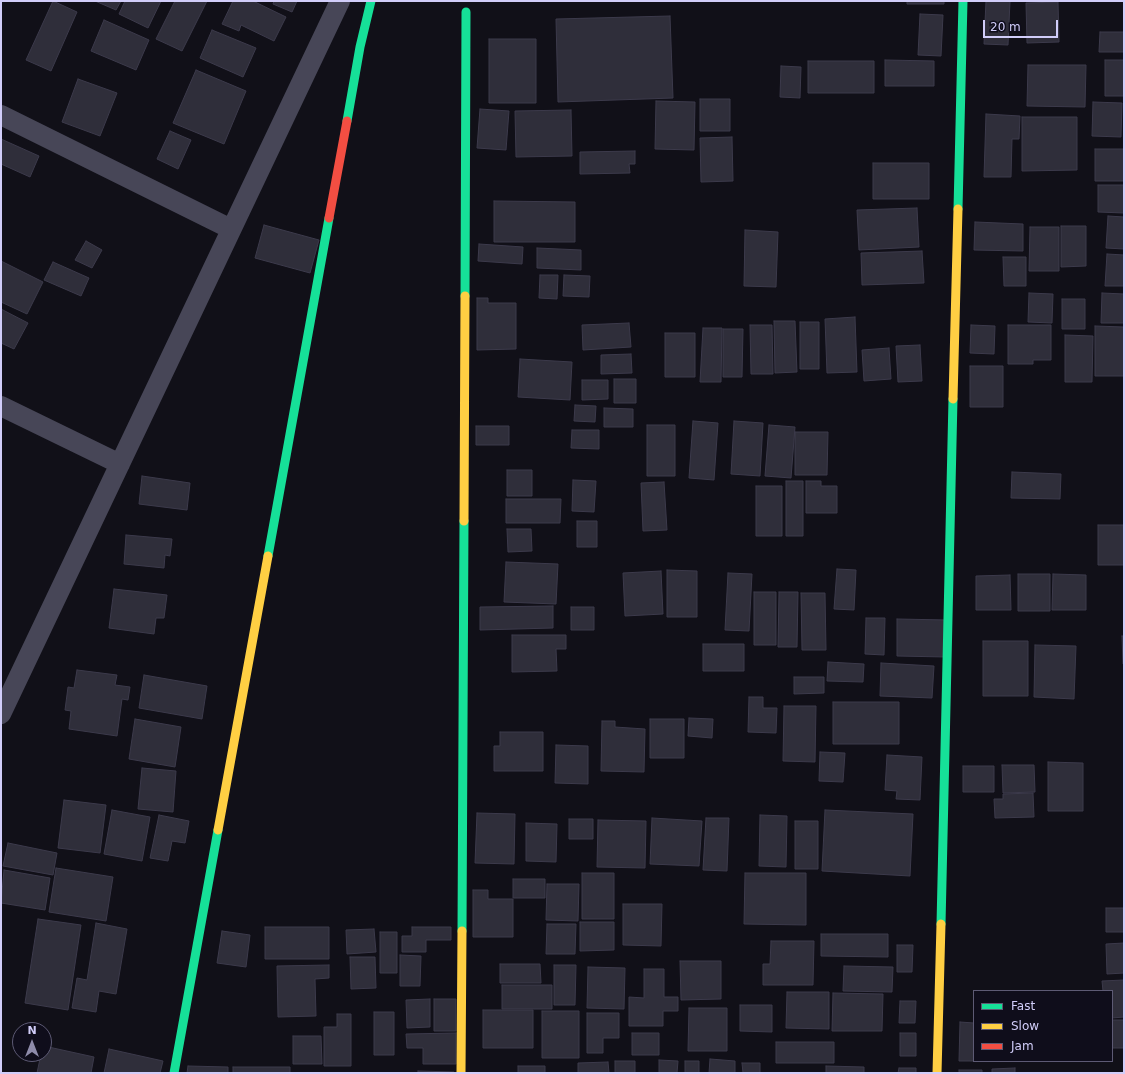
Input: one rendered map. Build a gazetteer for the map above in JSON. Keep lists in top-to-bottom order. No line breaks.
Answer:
{"legend":["Fast","Slow","Jam"],"scale_bar":"20 m","north":"top"}
